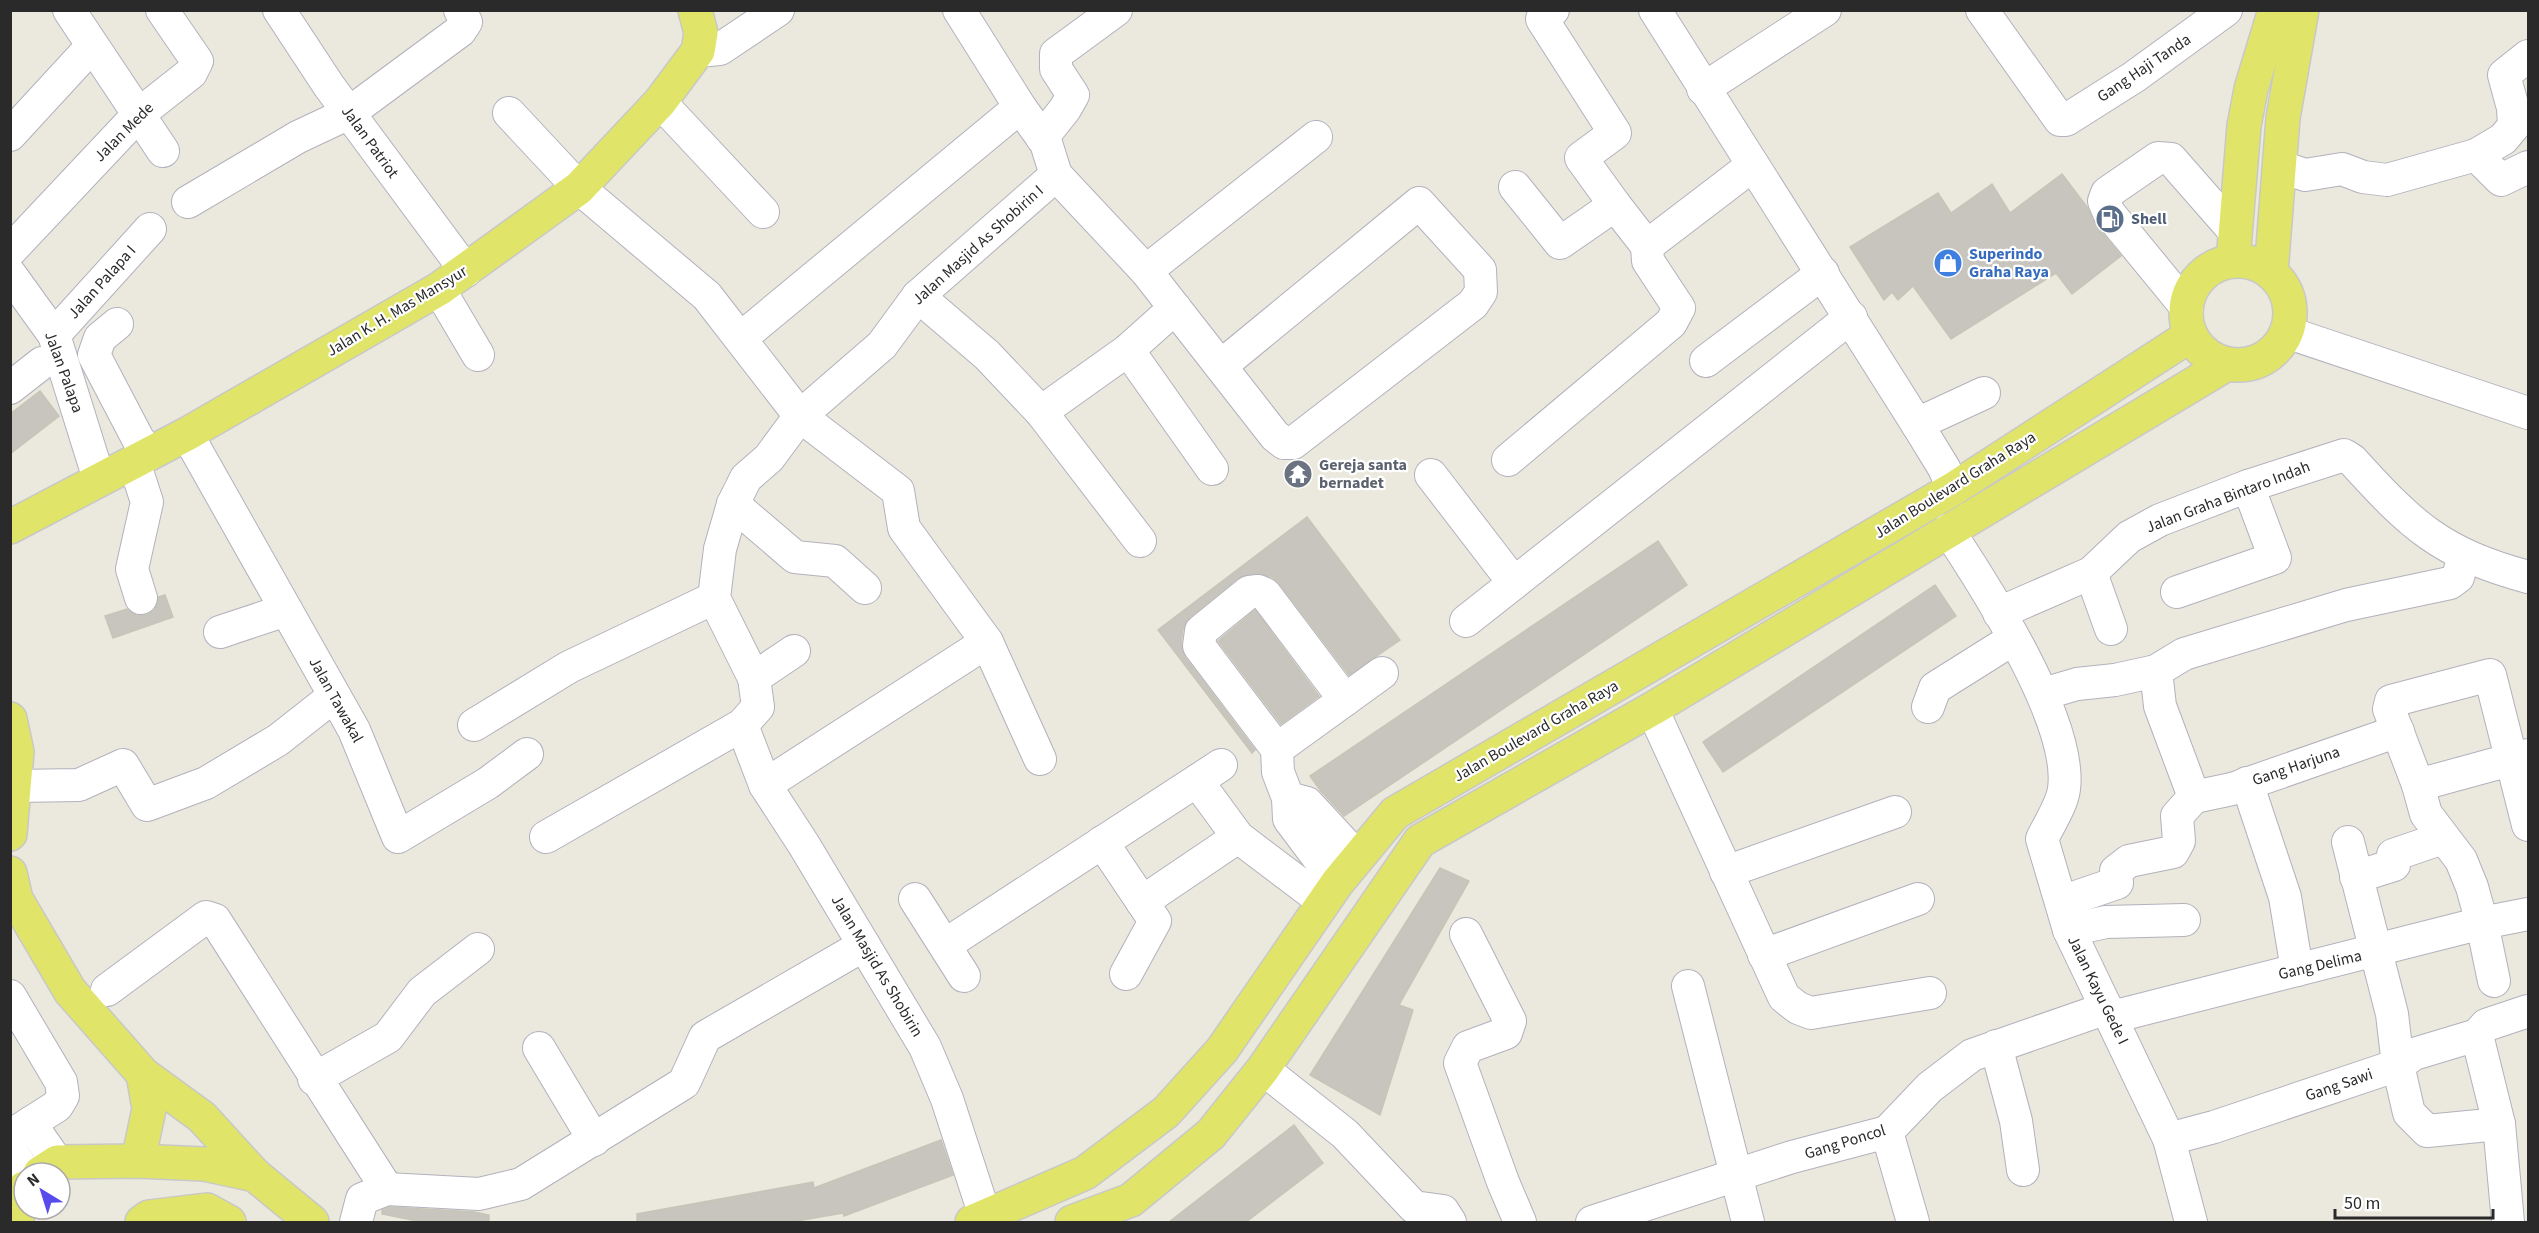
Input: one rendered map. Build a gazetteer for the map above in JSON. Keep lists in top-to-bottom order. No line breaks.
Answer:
{"streets":{"main road":["Jalan K. H. Mas Mansyur","Jalan Boulevard Graha Raya"],"street":["Gang Haji Tanda","Jalan Mede","Jalan Patriot","Jalan Masjid As Shobirin I","Jalan Palapa I","Jalan Palapa","Jalan Graha Bintaro Indah","Jalan Tawakal","Gang Harjuna","Gang Delima","Jalan Masjid As Shobirin","Jalan Kayu Gede I","Gang Sawi","Gang Poncol"]},"crossings":[["Jalan Patriot","Jalan K. H. Mas Mansyur"],["Jalan Palapa I","Jalan Palapa"],["Jalan K. H. Mas Mansyur","Jalan Palapa"],["Jalan K. H. Mas Mansyur","Jalan Tawakal"],["Jalan Boulevard Graha Raya","Jalan Masjid As Shobirin"],["Jalan Boulevard Graha Raya","Jalan Kayu Gede I"],["Jalan Graha Bintaro Indah","Jalan Kayu Gede I"],["Gang Delima","Jalan Kayu Gede I"],["Gang Delima","Gang Poncol"],["Jalan Kayu Gede I","Gang Sawi"],["Jalan Kayu Gede I","Gang Poncol"]],"places":{"fuel station":["Shell"],"shop":["Superindo Graha Raya"],"temple":["Gereja santa bernadet"]},"scale_bar":"50 m","north":"top left"}
